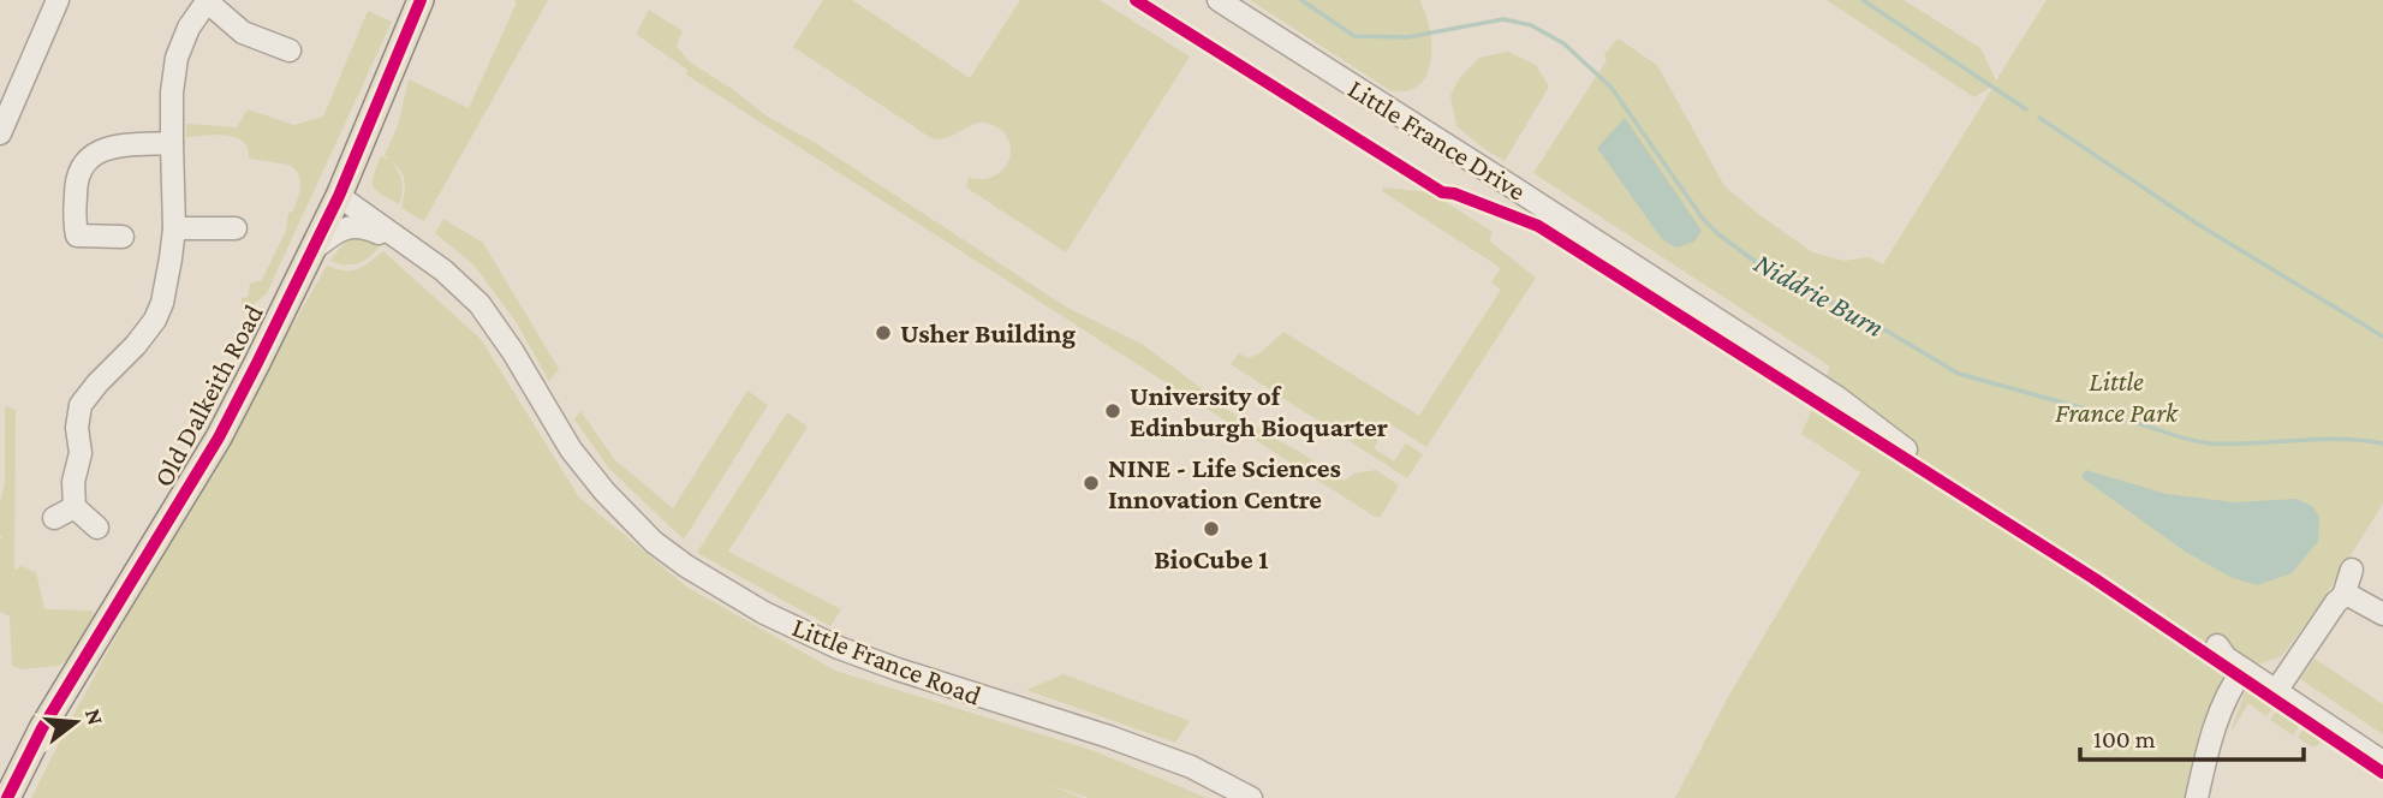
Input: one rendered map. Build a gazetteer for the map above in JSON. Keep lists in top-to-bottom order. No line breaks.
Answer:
{"streets":{"main road":["Old Dalkeith Road"],"street":["Little France Drive","Little France Road"]},"crossings":[["Old Dalkeith Road","Little France Road"]],"water":["Niddrie Burn"],"parks":["Little France Park"],"places":["Usher Building","University of Edinburgh Bioquarter","NINE - Life Sciences Innovation Centre","BioCube 1"],"scale_bar":"100 m","north":"right"}
